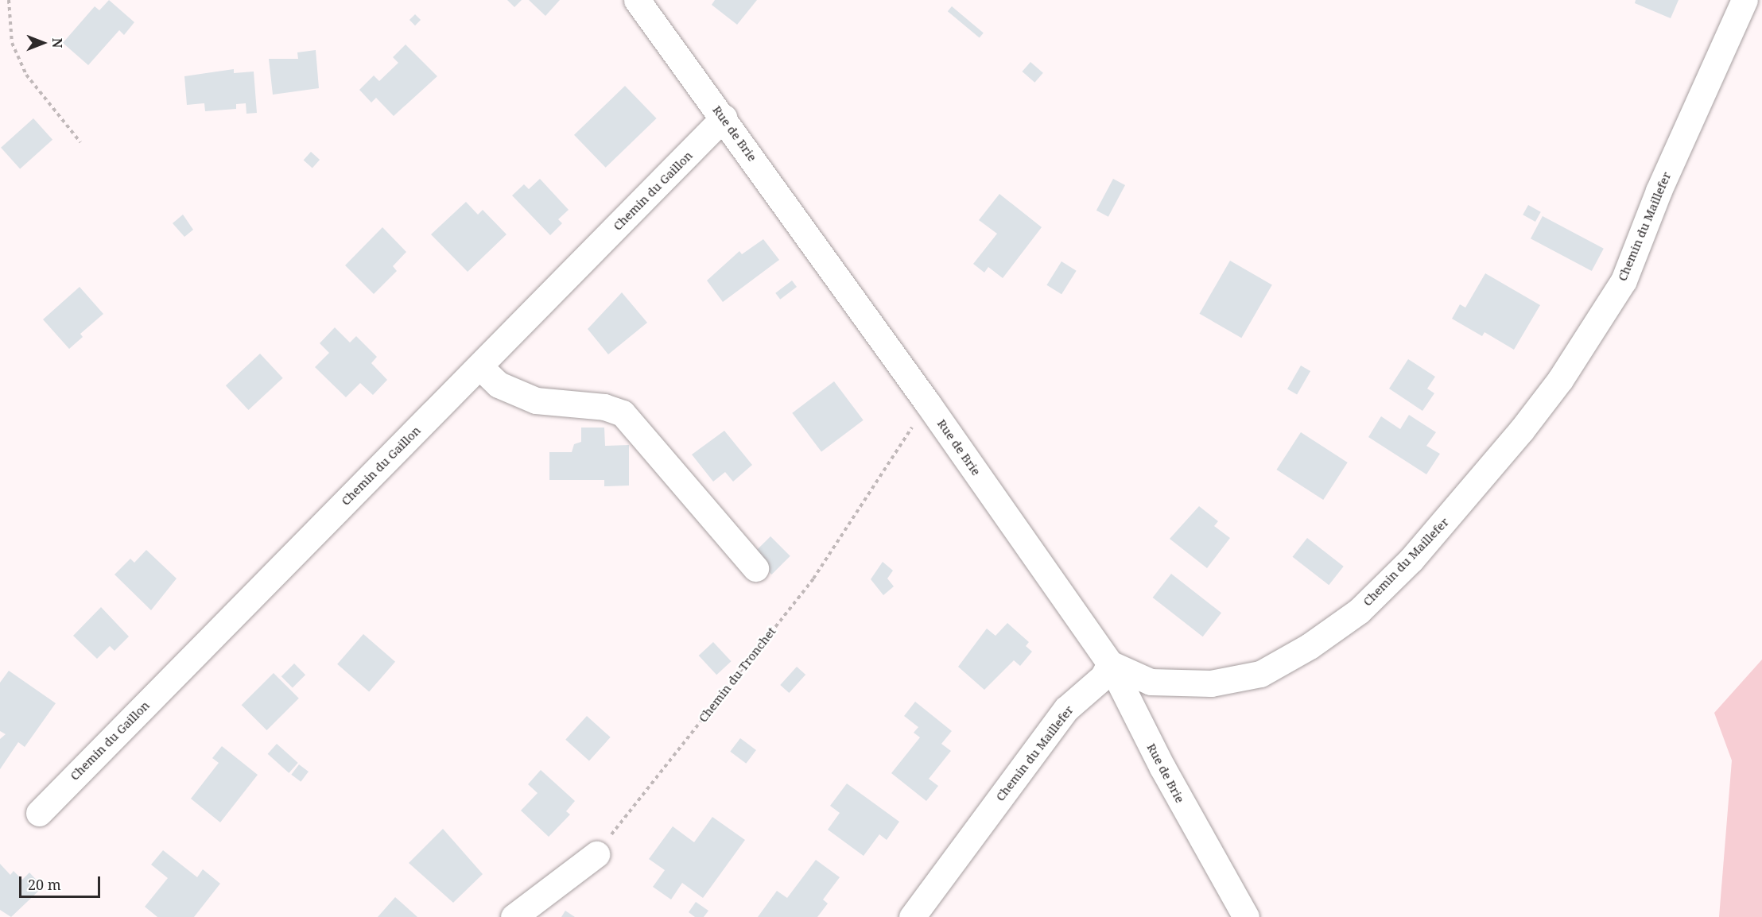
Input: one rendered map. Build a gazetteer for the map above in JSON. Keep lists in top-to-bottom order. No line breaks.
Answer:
{"streets":{"street":["Rue de Brie","Chemin du Gaillon","Chemin du Maillefer"],"path":["Chemin du Tronchet"]},"crossings":[["Rue de Brie","Chemin du Gaillon"],["Rue de Brie","Chemin du Maillefer"],["Rue de Brie","Chemin du Tronchet"]],"scale_bar":"20 m","north":"right"}
